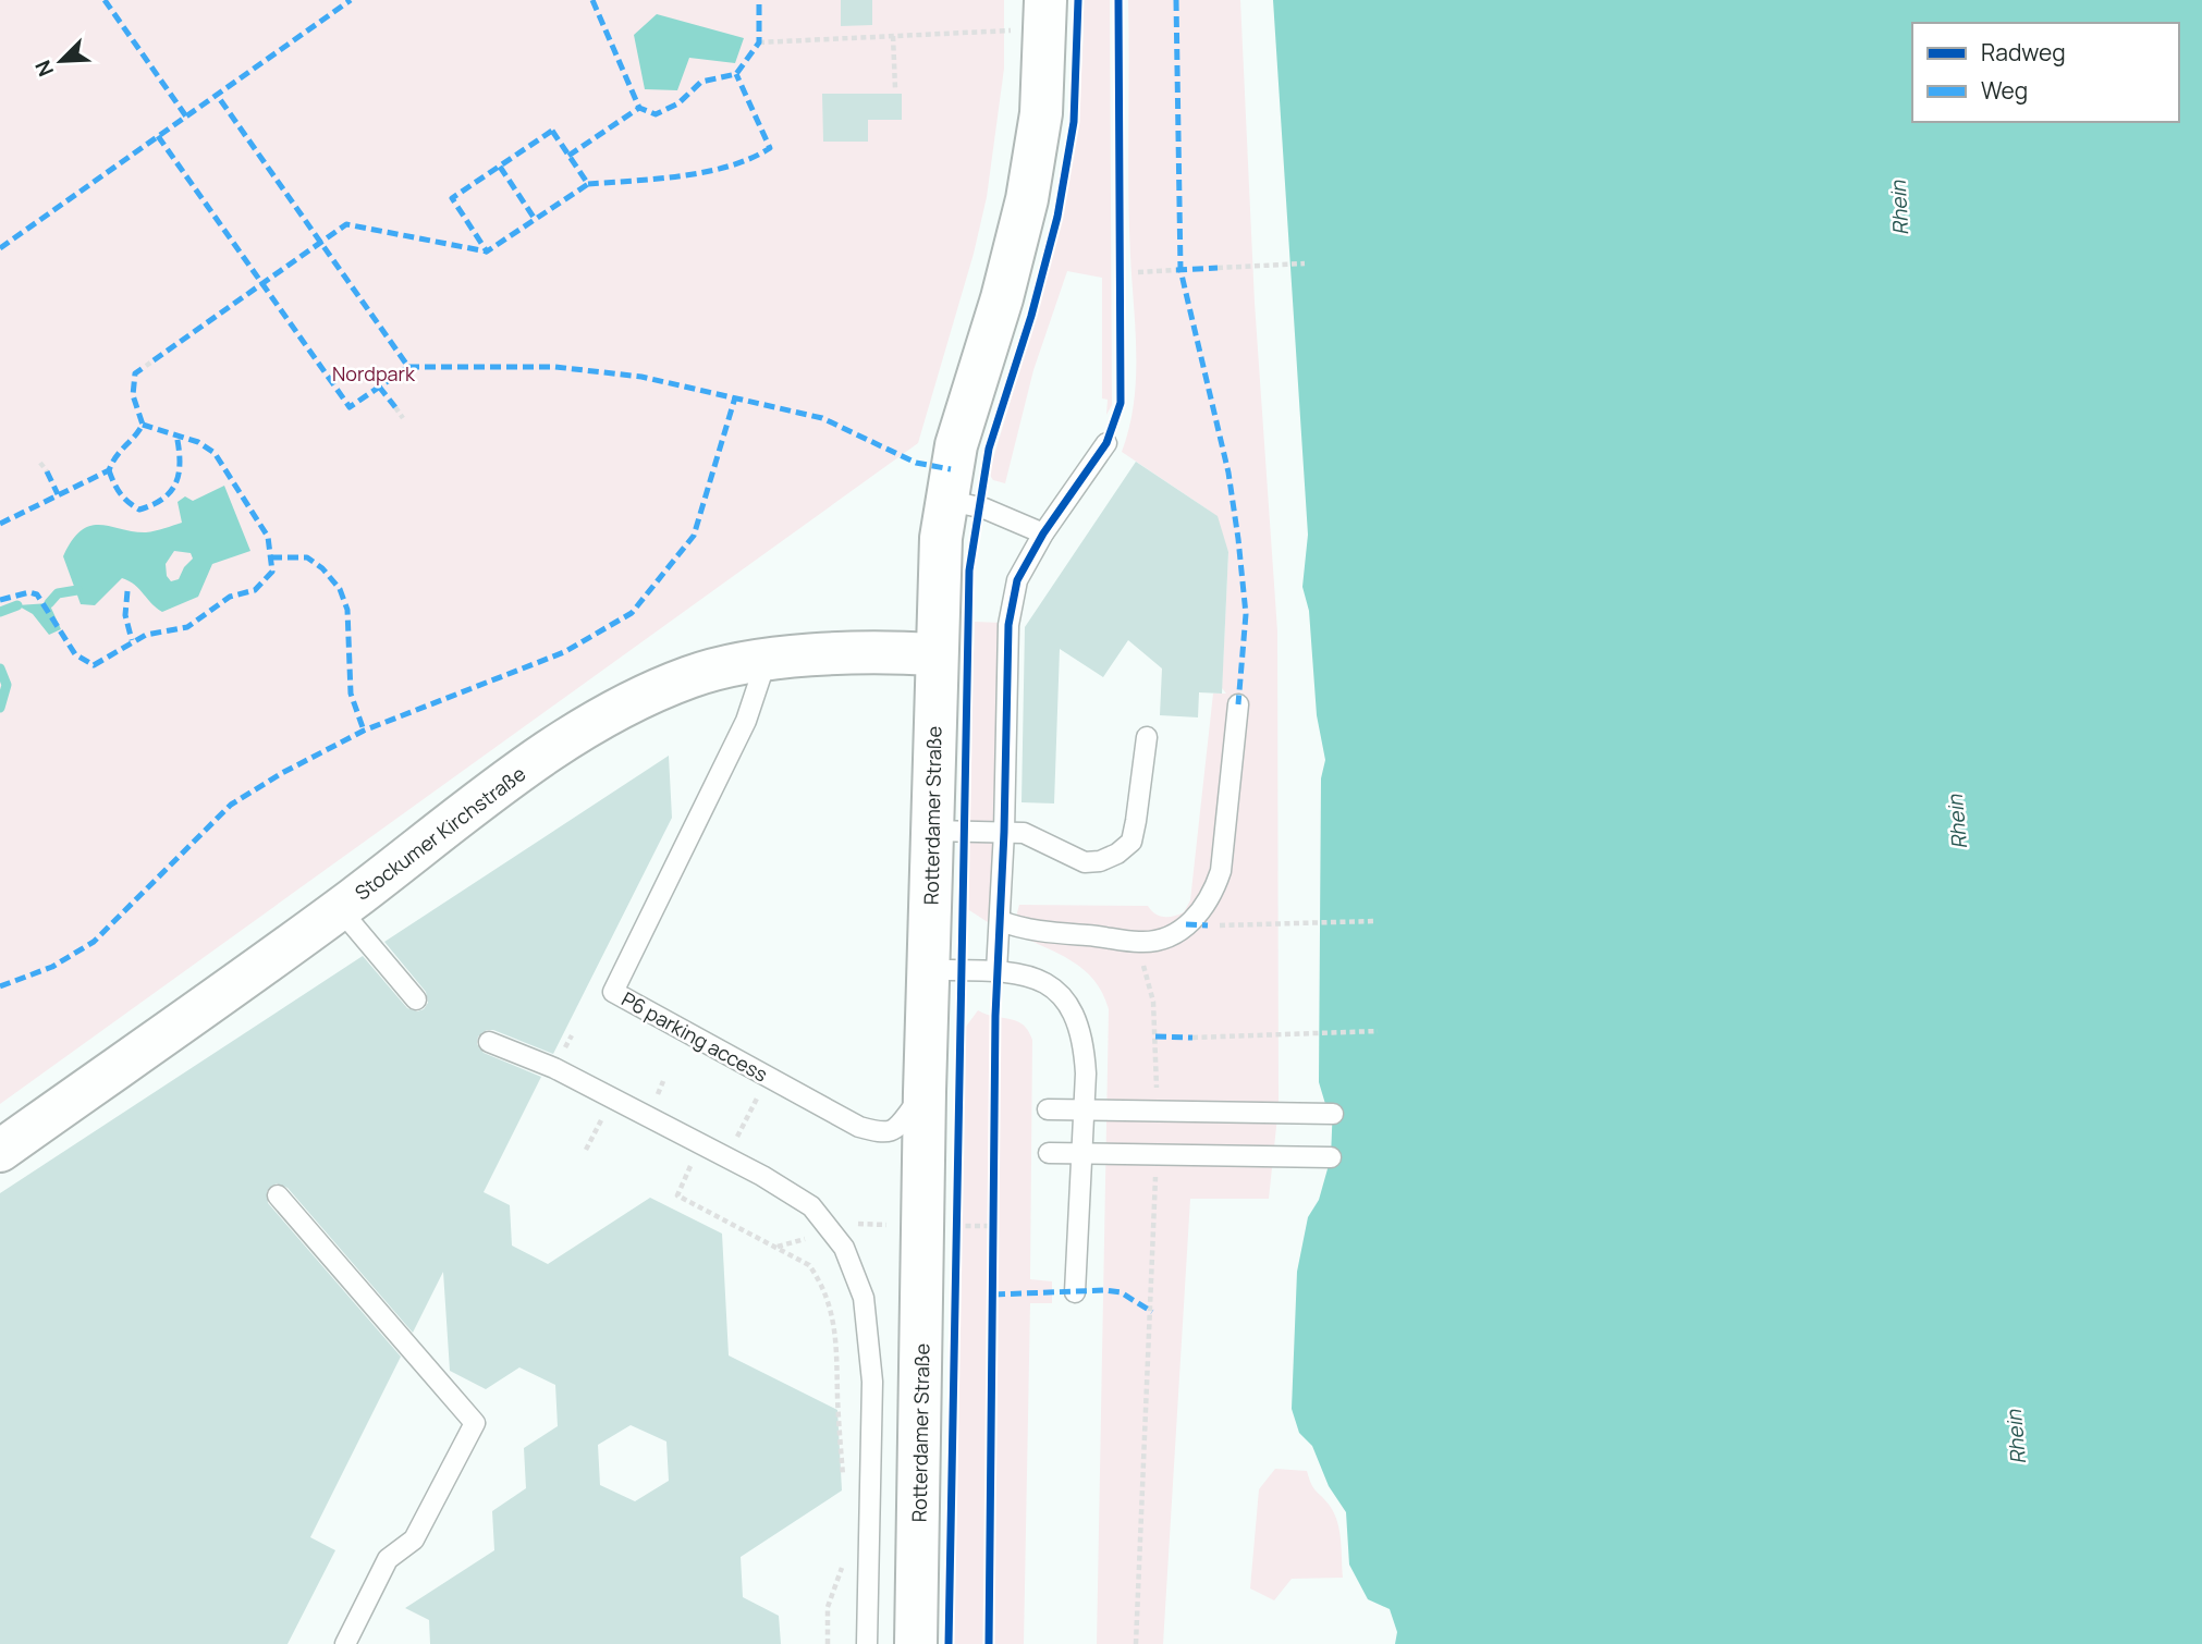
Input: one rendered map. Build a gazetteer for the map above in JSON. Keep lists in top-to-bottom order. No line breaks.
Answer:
{"streets":{"street":["Rotterdamer Straße","Stockumer Kirchstraße"],"lane":["P6 parking access"]},"crossings":[["Rotterdamer Straße","Stockumer Kirchstraße"],["Rotterdamer Straße","P6 parking access"],["Stockumer Kirchstraße","P6 parking access"]],"water":["Rhein"],"parks":["Nordpark"],"legend":["Radweg","Weg"],"north":"bottom left"}
